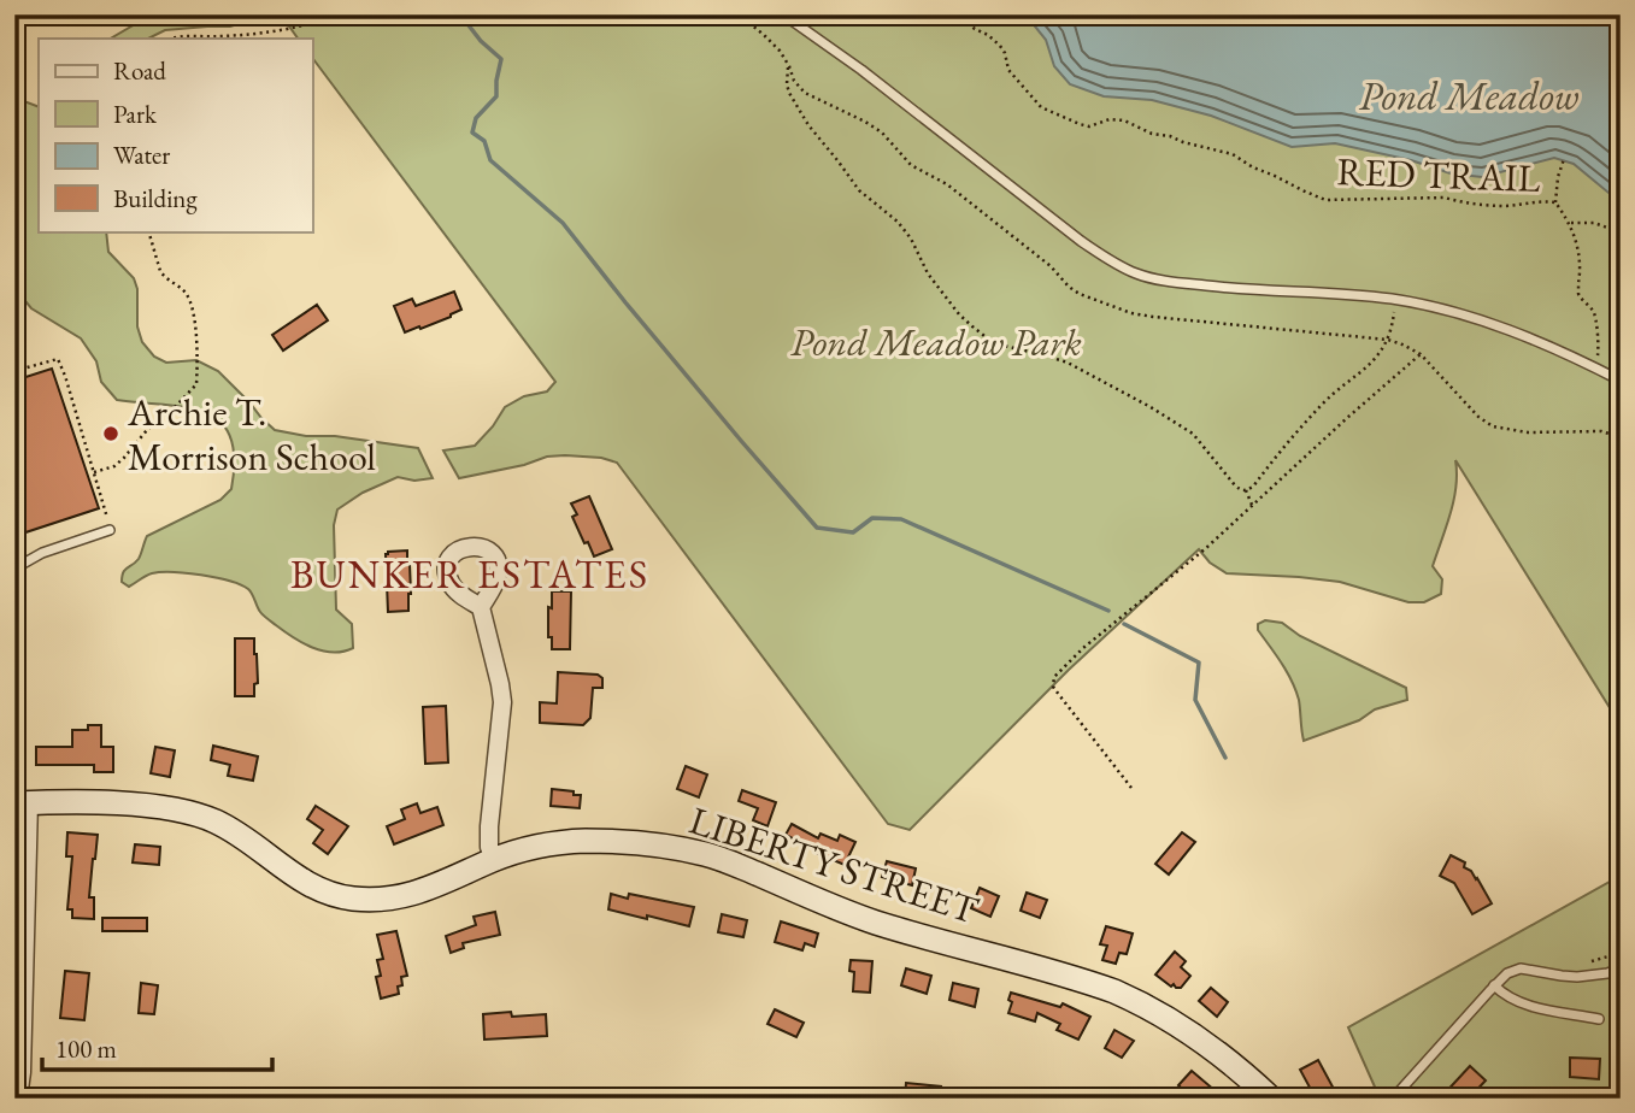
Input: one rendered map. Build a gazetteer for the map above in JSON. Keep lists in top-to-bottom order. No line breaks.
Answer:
{"streets":{"main road":["LIBERTY STREET"],"path":["RED TRAIL"]},"districts":["BUNKER ESTATES"],"water":["Pond Meadow"],"parks":["Pond Meadow Park"],"places":["Archie T. Morrison School"],"legend":["Road","Park","Water","Building"],"scale_bar":"100 m"}
